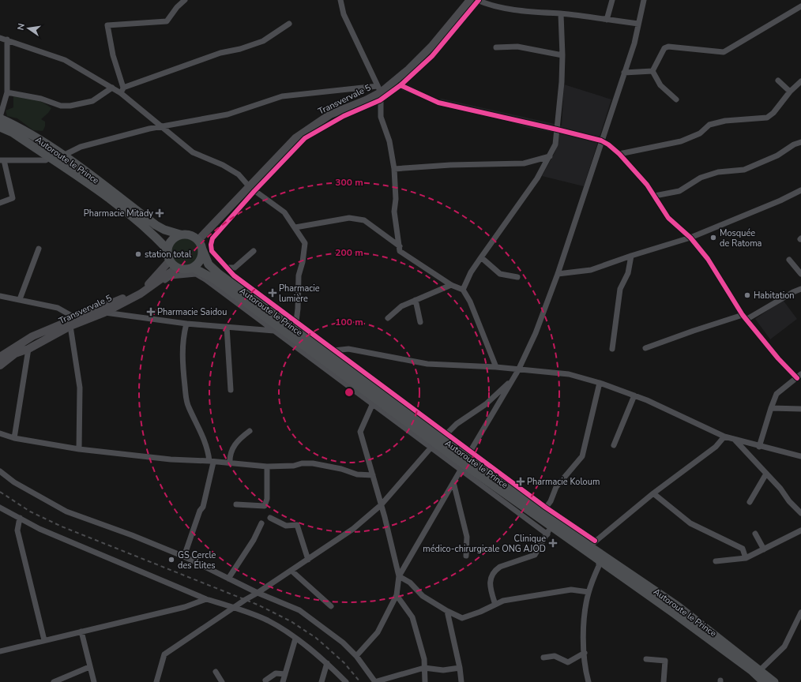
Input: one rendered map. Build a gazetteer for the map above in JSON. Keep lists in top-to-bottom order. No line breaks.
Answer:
{"streets":{"main road":["Transvervale 5","Autoroute le Prince"]},"crossings":[["Transvervale 5","Autoroute le Prince"]],"places":{"health":["Pharmacie Mitady","Pharmacie lumière","Pharmacie Saidou","Pharmacie Koloum","Clinique médico-chirurgicale ONG AJOD"],"other":["Mosquée de Ratoma","station total","Habitation","GS Cercle des Élites"]},"north":"left","rings":["300 m","200 m","100 m"]}
